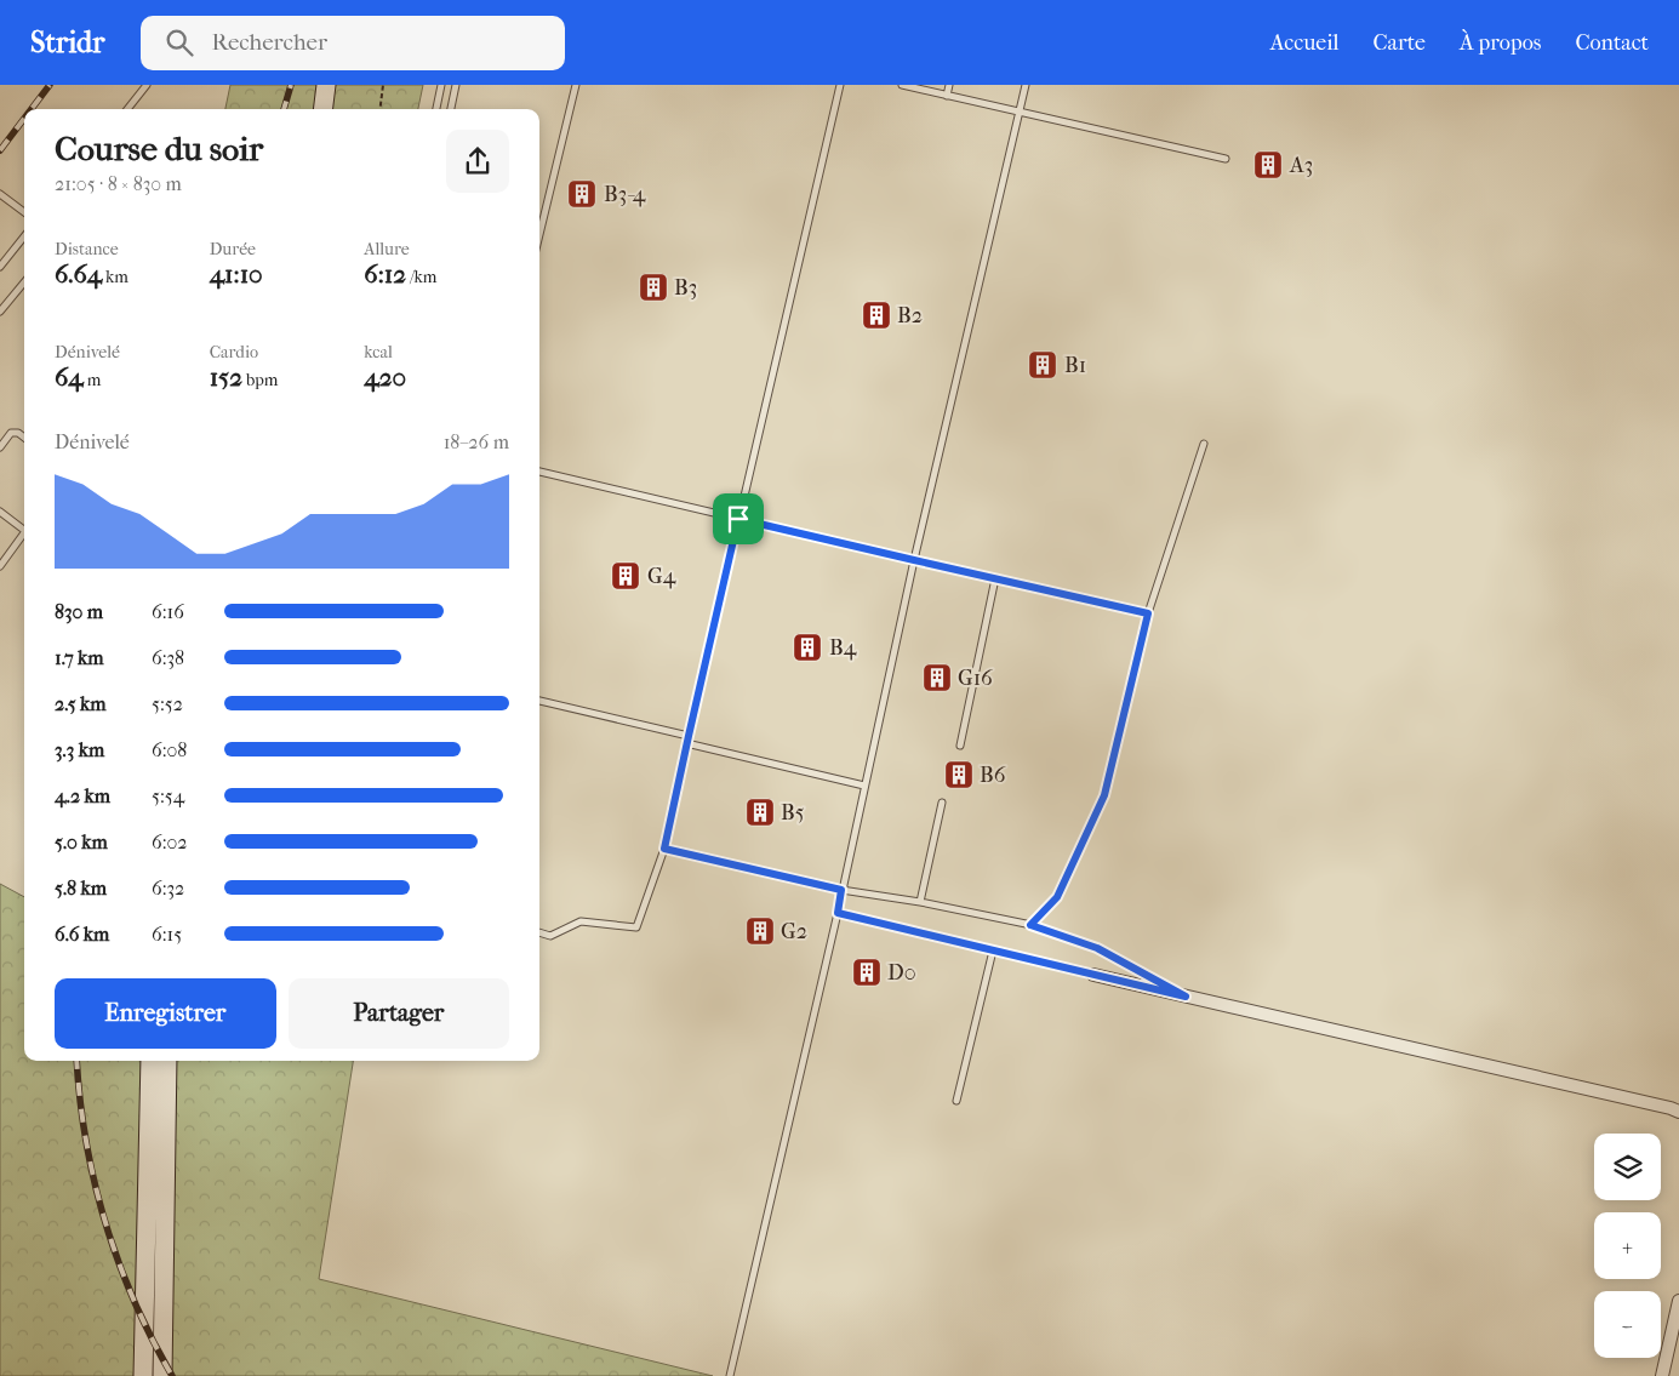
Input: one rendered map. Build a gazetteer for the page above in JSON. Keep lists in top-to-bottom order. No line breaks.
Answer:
{"places":{"building":["A3","B3-4","B3","B2","B1","G4","B4","G16","B6","B5","G2","D0"]},"page":{"header":"Stridr","search":"Rechercher","nav":["Accueil","Carte","À propos","Contact"],"heading":["Course du soir","21:05 · 8 × 830 m"],"stats":[["Distance","6.64 km"],["Durée","41:10"],["Allure","6:12 /km"],["Dénivelé","64 m"],["Cardio","152 bpm"],["kcal","420"]],"chart":["Dénivelé","18–26 m"],"list":[{"name":"830 m","note":"6:16"},{"name":"1.7 km","note":"6:38"},{"name":"2.5 km","note":"5:52"},{"name":"3.3 km","note":"6:08"},{"name":"4.2 km","note":"5:54"},{"name":"5.0 km","note":"6:02"},{"name":"5.8 km","note":"6:32"},{"name":"6.6 km","note":"6:15"}],"buttons":["Enregistrer","Partager"],"map_buttons":["+","−"]}}
